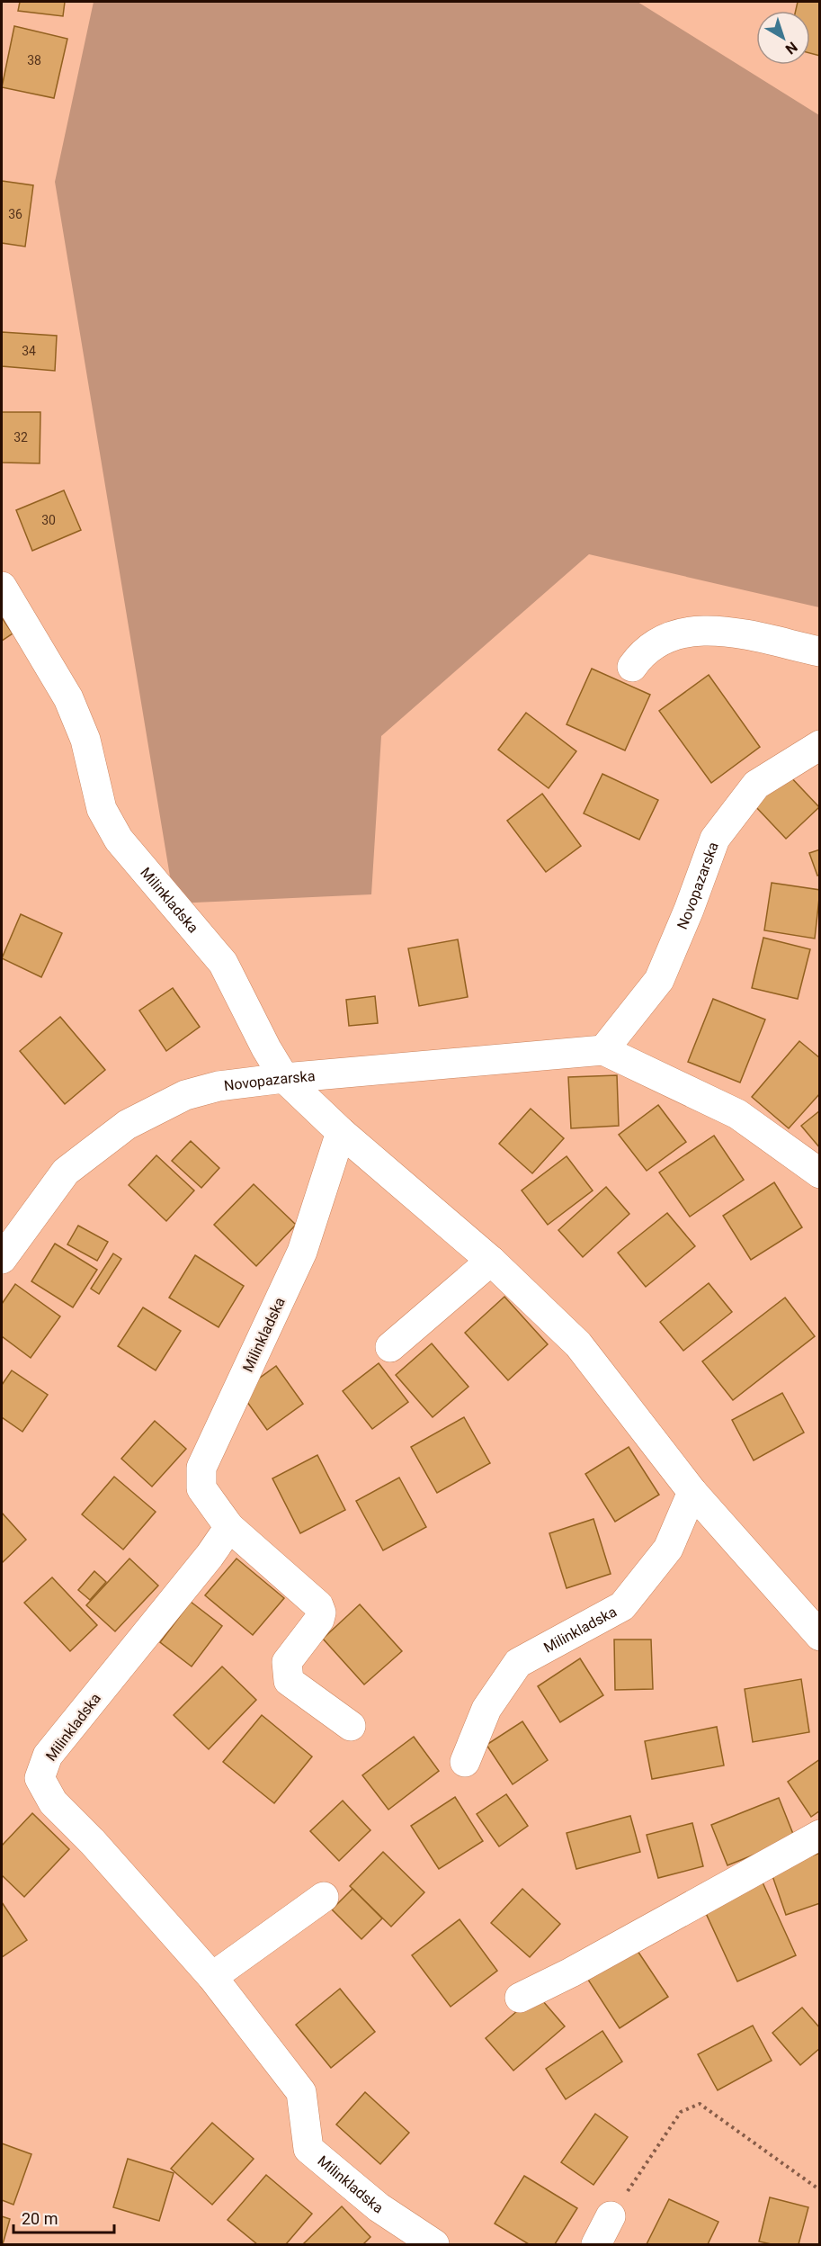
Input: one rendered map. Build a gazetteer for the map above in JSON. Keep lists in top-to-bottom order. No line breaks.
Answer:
{"streets":{"street":["Novopazarska","Milinkladska"]},"crossings":[["Novopazarska","Milinkladska"]],"house_numbers":["38","36","34","32","30"],"scale_bar":"20 m","north":"bottom right"}
